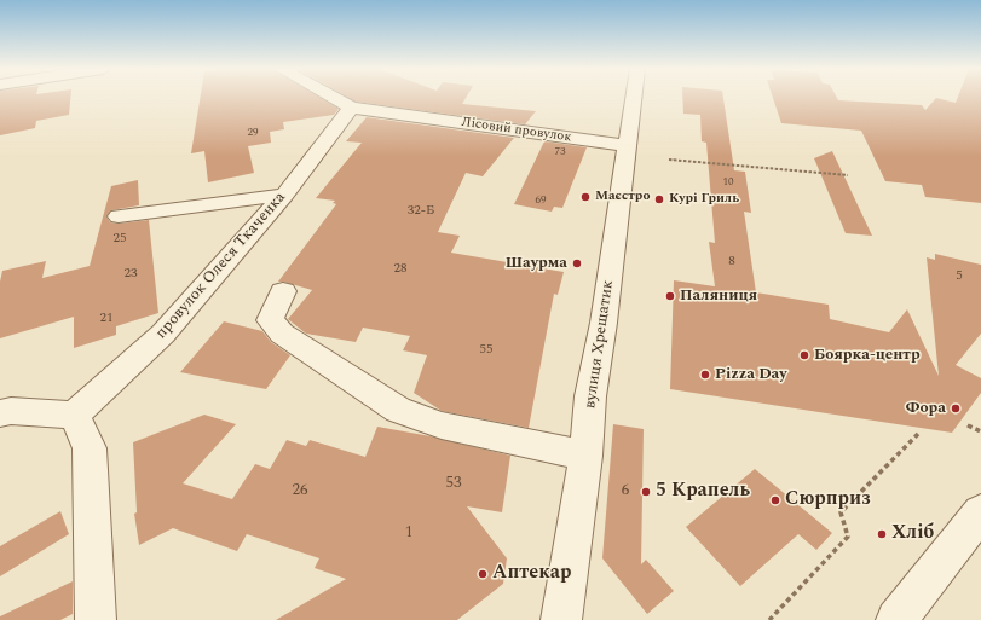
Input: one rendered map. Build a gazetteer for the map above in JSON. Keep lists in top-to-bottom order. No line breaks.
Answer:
{"streets":{"street":["Лісовий провулок","провулок Олеся Ткаченка","вулиця Хрещатик"]},"crossings":[["Лісовий провулок","провулок Олеся Ткаченка"],["Лісовий провулок","вулиця Хрещатик"]],"places":["Маєстро","Курі Гриль","Шаурма","Паляниця","Боярка-центр","Pizza Day","Фора","5 Крапель","Сюрприз","Хліб","Аптекар"],"house_numbers":["29","73","10","69","32-Б","25","8","28","23","5","21","55","53","26","6","1"]}
